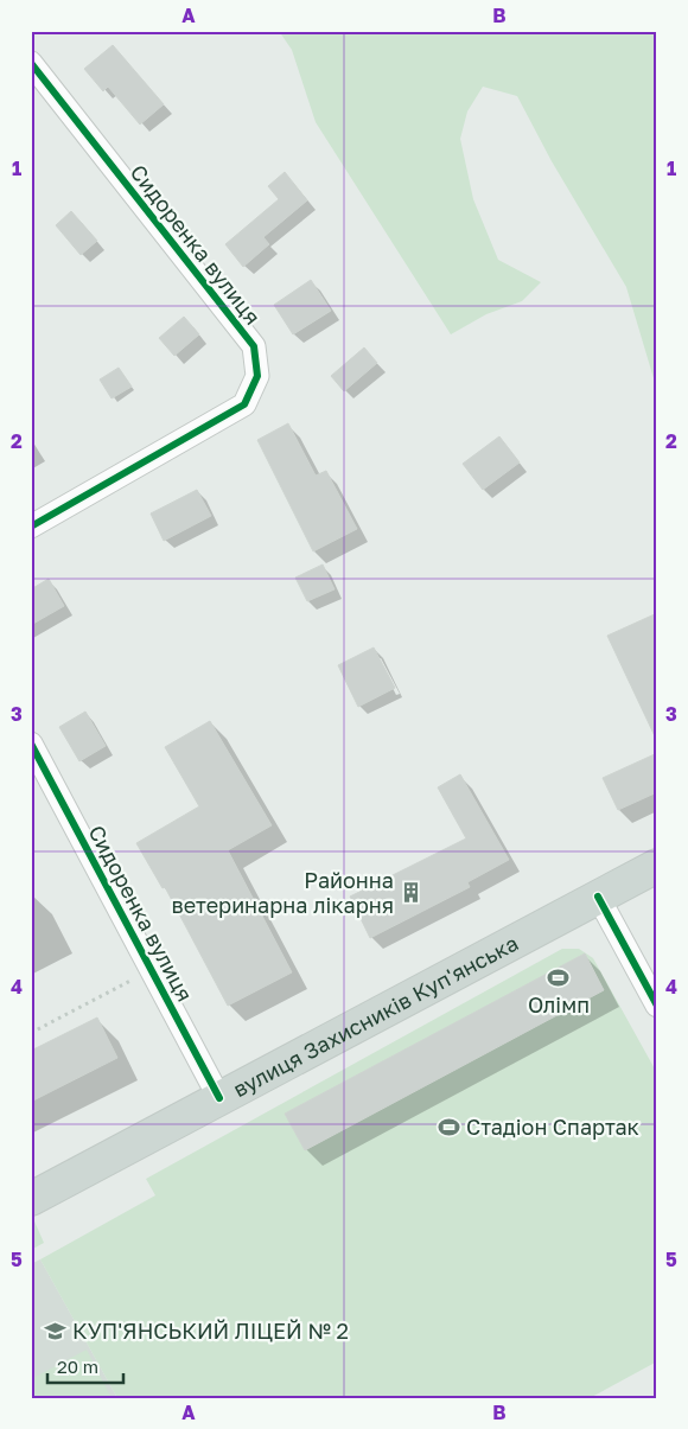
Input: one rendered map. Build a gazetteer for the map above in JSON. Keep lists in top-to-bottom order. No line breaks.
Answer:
{"streets":{"main road":["вулиця Захисників Куп'янська"],"street":["Сидоренка вулиця"]},"crossings":[["Сидоренка вулиця","вулиця Захисників Куп'янська"]],"places":{"building":["Районна ветеринарна лікарня"],"sports":["Олімп","Стадіон Спартак"],"school or university":["КУП'ЯНСЬКИЙ ЛІЦЕЙ № 2"]},"scale_bar":"20 m","grid":{"columns":["A","B"],"rows":["1","2","3","4","5"]}}
